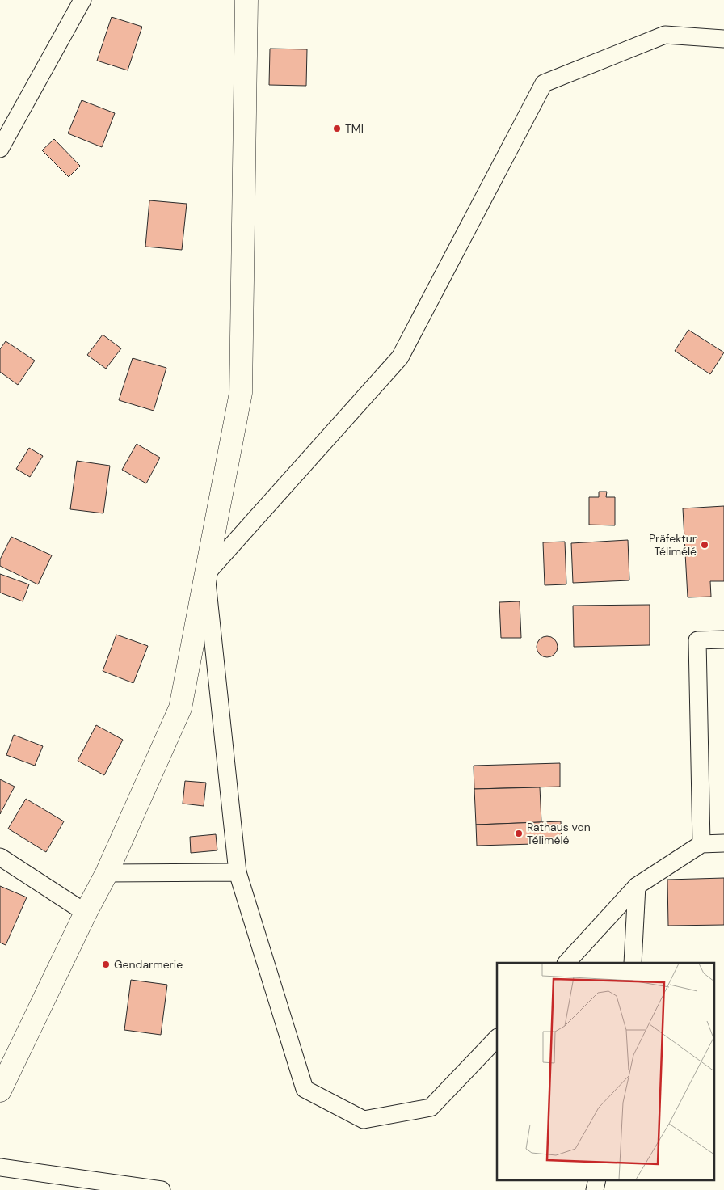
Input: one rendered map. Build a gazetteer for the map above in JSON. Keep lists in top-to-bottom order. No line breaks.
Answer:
{"places":["TMI","Präfektur Télimélé","Rathaus von Télimélé","Gendarmerie"]}
